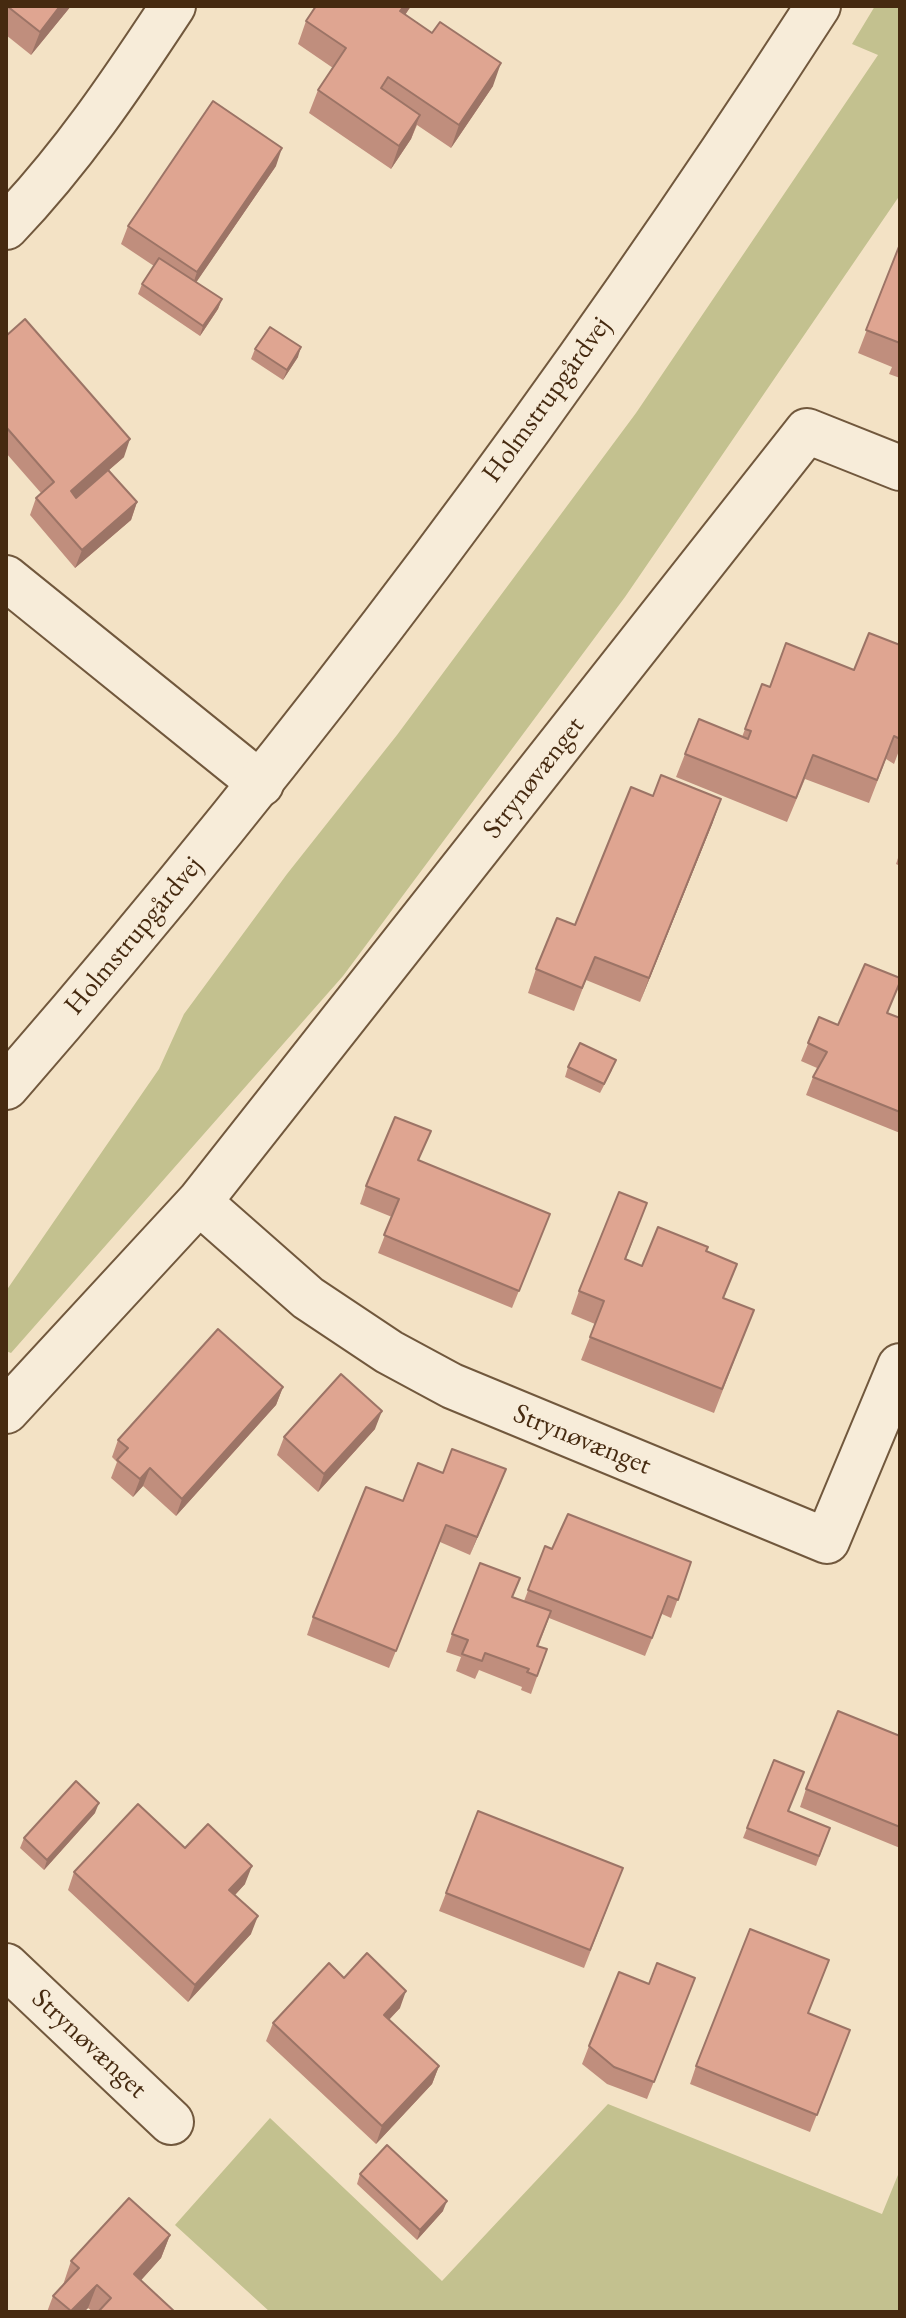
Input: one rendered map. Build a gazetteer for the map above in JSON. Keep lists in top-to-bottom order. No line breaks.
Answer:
{"streets":{"street":["Holmstrupgårdvej","Strynøvænget"]}}
